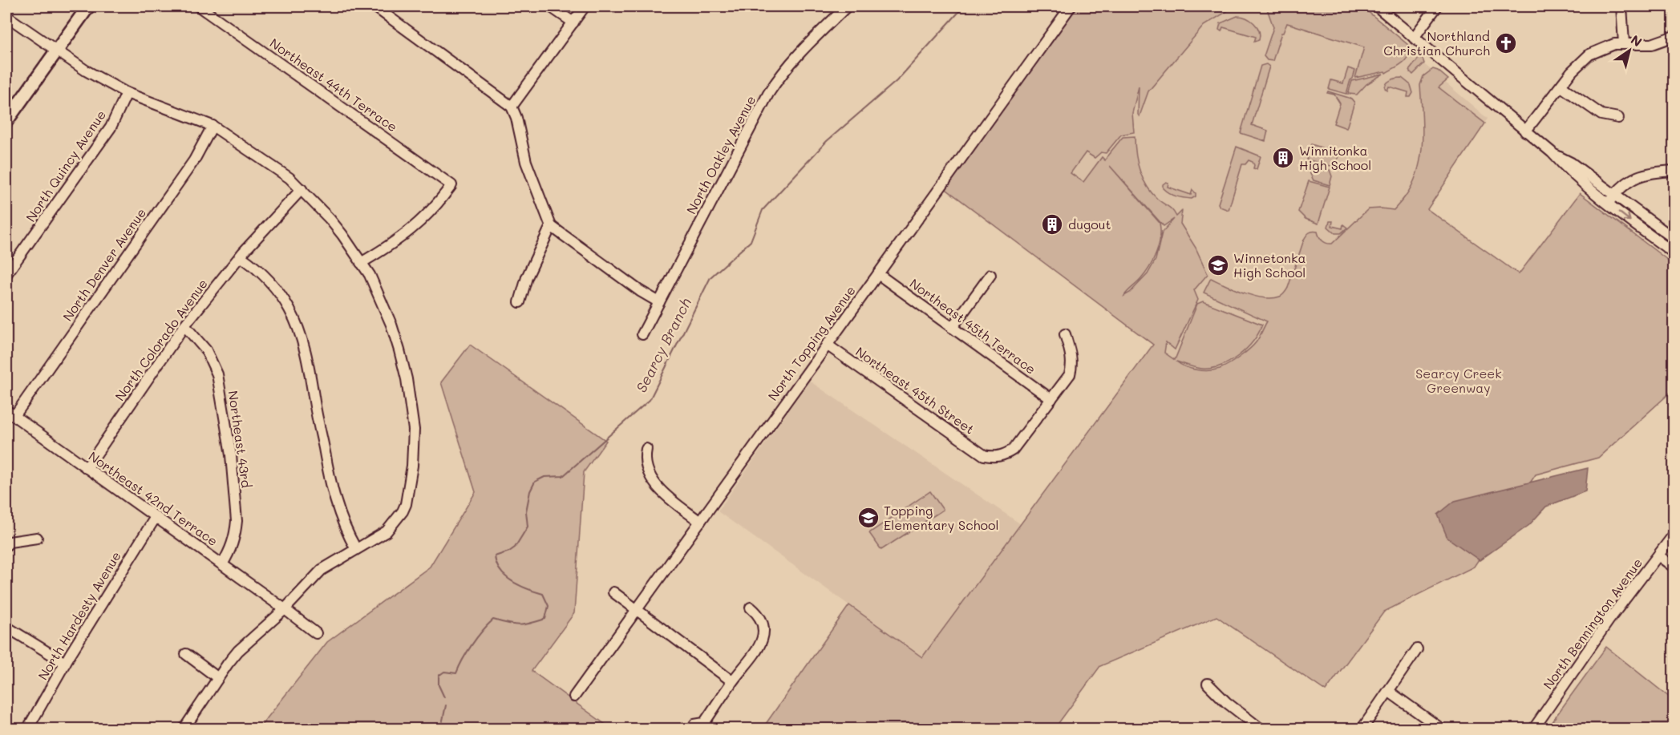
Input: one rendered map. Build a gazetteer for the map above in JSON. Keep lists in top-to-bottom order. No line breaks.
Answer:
{"streets":{"street":["Northeast 44th Terrace","North Oakley Avenue","North Quincy Avenue","North Denver Avenue","Northeast 45th Terrace","North Colorado Avenue","North Topping Avenue","Northeast 45th Street","Northeast 43rd","Northeast 42nd Terrace","North Hardesty Avenue","North Bennington Avenue"]},"crossings":[["North Denver Avenue","Northeast 42nd Terrace"],["Northeast 45th Terrace","North Topping Avenue"],["Northeast 45th Terrace","Northeast 45th Street"],["North Colorado Avenue","Northeast 43rd"],["North Colorado Avenue","Northeast 42nd Terrace"],["North Topping Avenue","Northeast 45th Street"],["Northeast 43rd","Northeast 42nd Terrace"],["Northeast 42nd Terrace","North Hardesty Avenue"]],"water":["Searcy Branch"],"parks":["Searcy Creek Greenway"],"places":{"church":["Northland Christian Church"],"building":["Winnitonka High School","dugout"],"school or university":["Winnetonka High School","Topping Elementary School"]},"north":"top right"}
